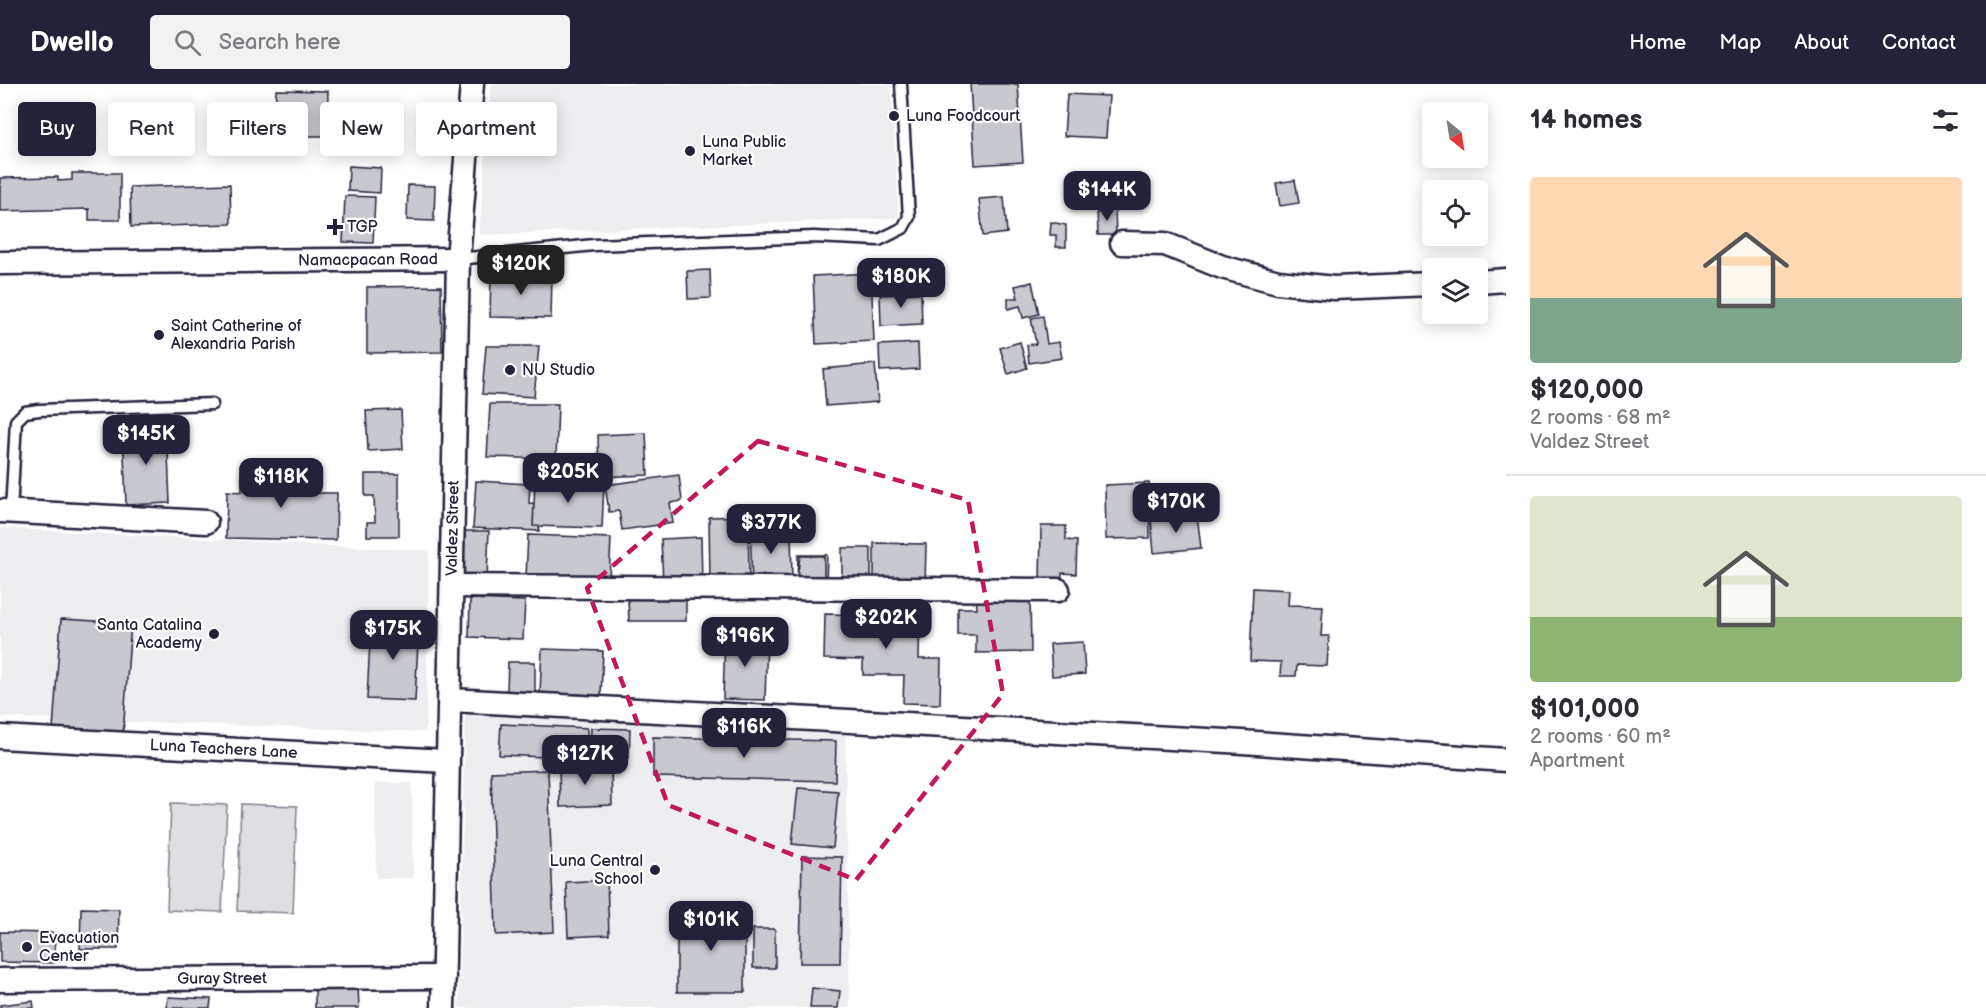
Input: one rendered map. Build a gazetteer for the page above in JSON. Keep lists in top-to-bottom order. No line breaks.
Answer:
{"streets":{"street":["Namacpacan Road","Valdez Street","Luna Teachers Lane","Guray Street"]},"crossings":[["Namacpacan Road","Valdez Street"],["Valdez Street","Luna Teachers Lane"],["Valdez Street","Guray Street"]],"places":{"other":["Luna Foodcourt","Luna Public Market","Saint Catherine of Alexandria Parish","NU Studio","Santa Catalina Academy","Luna Central School","Evacuation Center"],"health":["TGP"]},"north":"bottom right","page":{"header":"Dwello","search":"Search here","nav":["Home","Map","About","Contact"],"heading":"14 homes","chip":["Buy","Rent","Filters","New","Apartment"],"list":[{"name":"$120,000","note":"2 rooms · 68 m² · Valdez Street"},{"name":"$101,000","note":"2 rooms · 60 m² · Apartment"}],"price":["$144K","$120K","$180K","$145K","$205K","$118K","$170K","$377K","$202K","$175K","$196K","$116K","$127K","$101K"]}}
